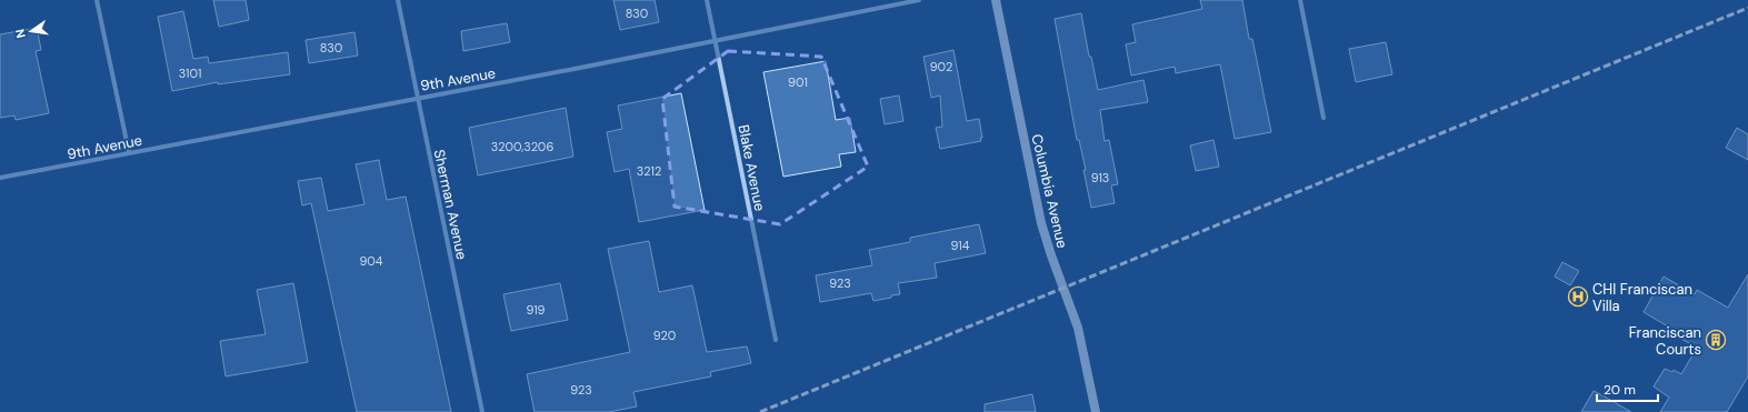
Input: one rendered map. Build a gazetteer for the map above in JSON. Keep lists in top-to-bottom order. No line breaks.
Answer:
{"streets":{"street":["9th Avenue","Blake Avenue","Columbia Avenue","Sherman Avenue"]},"crossings":[["9th Avenue","Blake Avenue"],["9th Avenue","Sherman Avenue"]],"places":{"hospital":["CHI Franciscan Villa"],"building":["Franciscan Courts"]},"house_numbers":["830","830","902","3101","901","3200,3206","3212","913","914","904","923","919","920","923"],"scale_bar":"20 m","north":"left"}
